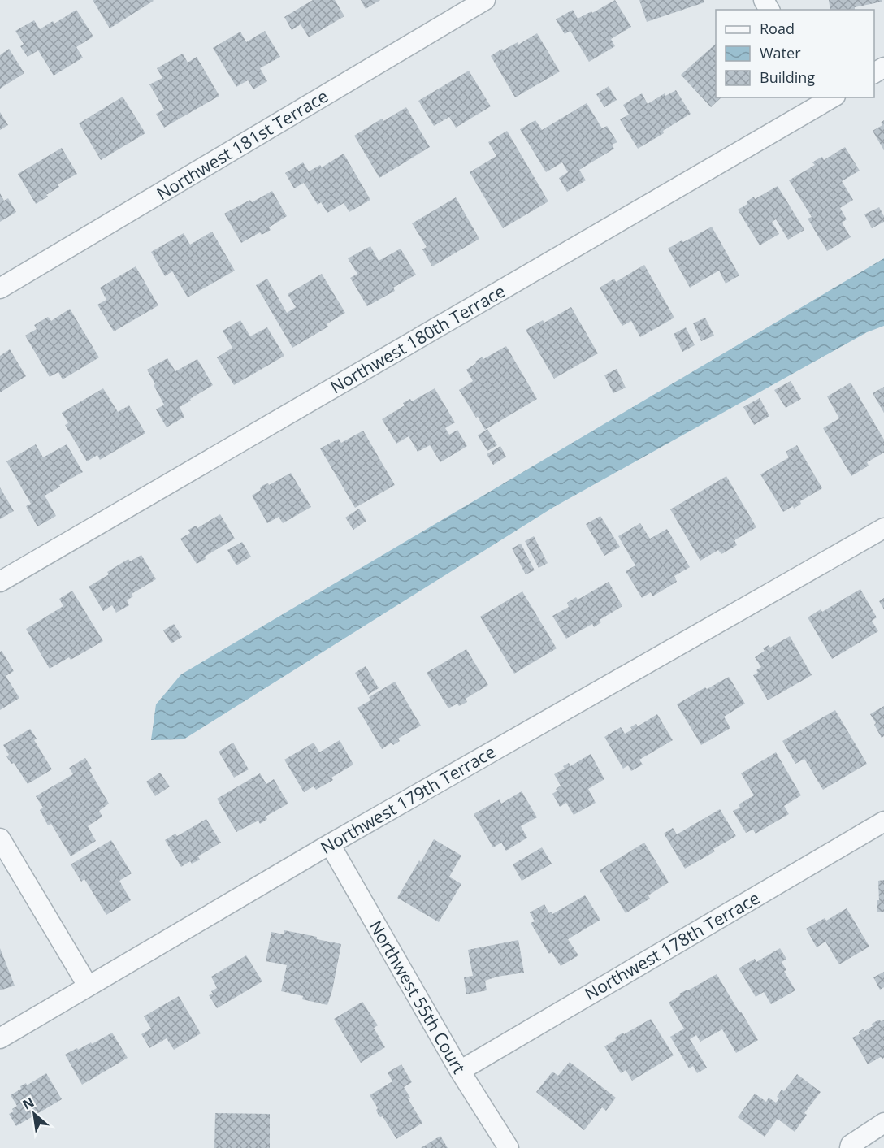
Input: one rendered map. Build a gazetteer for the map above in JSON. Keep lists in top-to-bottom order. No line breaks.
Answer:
{"streets":{"street":["Northwest 181st Terrace","Northwest 180th Terrace","Northwest 179th Terrace","Northwest 178th Terrace","Northwest 55th Court"]},"crossings":[["Northwest 179th Terrace","Northwest 55th Court"],["Northwest 178th Terrace","Northwest 55th Court"]],"legend":["Road","Water","Building"],"north":"top left"}
